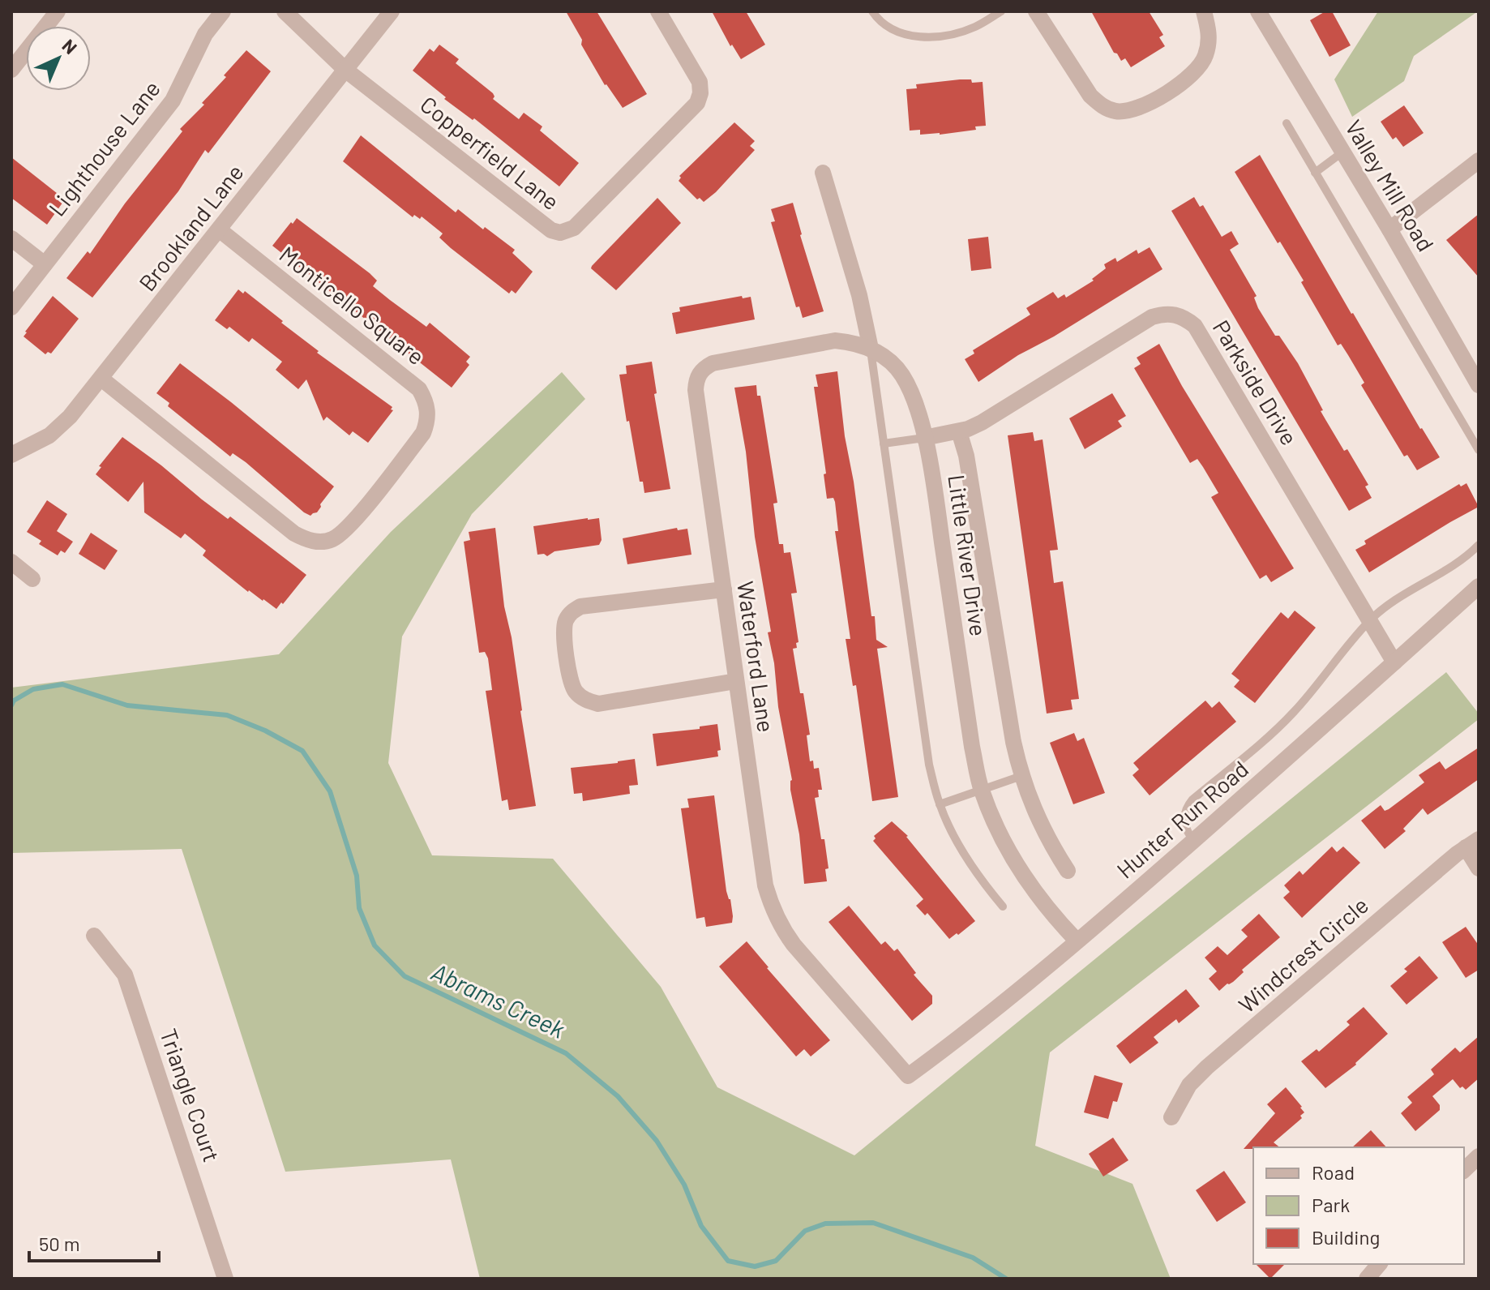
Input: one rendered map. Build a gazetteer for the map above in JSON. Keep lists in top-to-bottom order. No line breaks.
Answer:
{"streets":{"street":["Lighthouse Lane","Copperfield Lane","Valley Mill Road","Brookland Lane","Monticello Square","Parkside Drive","Little River Drive","Waterford Lane","Hunter Run Road","Windcrest Circle","Triangle Court"]},"crossings":[["Copperfield Lane","Brookland Lane"],["Brookland Lane","Monticello Square"],["Parkside Drive","Little River Drive"],["Parkside Drive","Hunter Run Road"],["Little River Drive","Waterford Lane"],["Little River Drive","Hunter Run Road"],["Waterford Lane","Hunter Run Road"]],"water":["Abrams Creek"],"legend":["Road","Park","Building"],"scale_bar":"50 m","north":"top right"}
